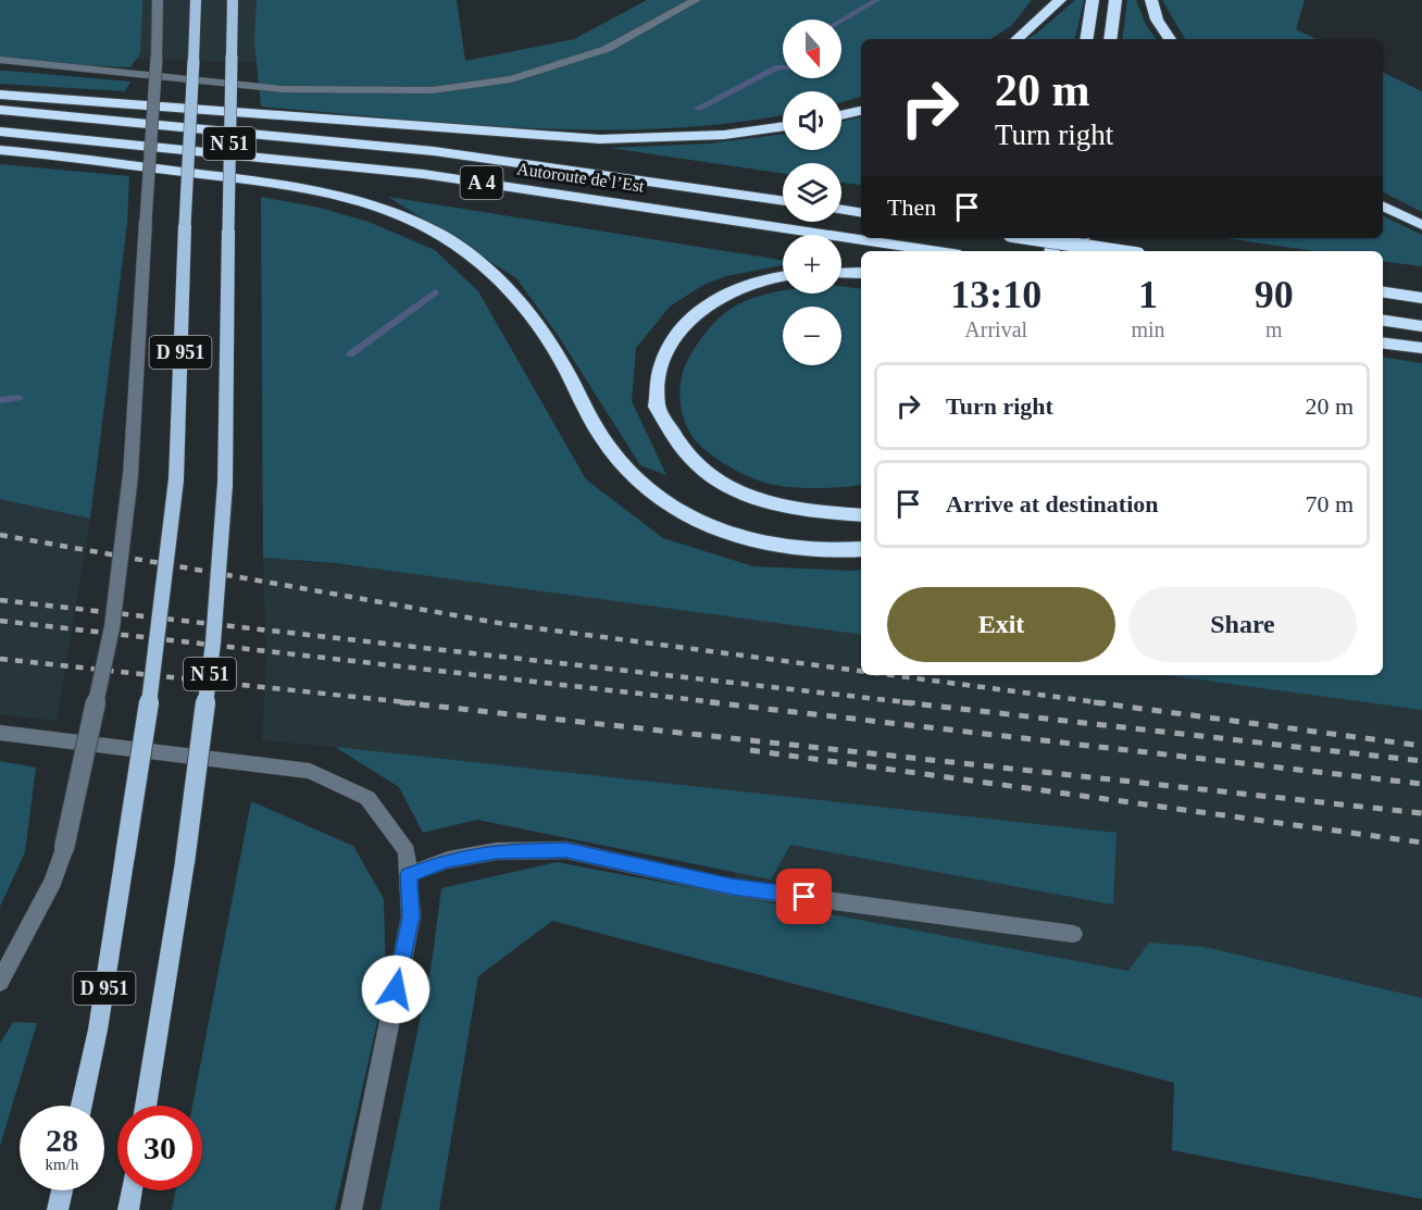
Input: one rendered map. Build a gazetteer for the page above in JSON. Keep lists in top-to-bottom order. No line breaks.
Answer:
{"streets":{"highway":["Autoroute de l’Est","A 4"],"main road":["N 51","D 951"]},"north":"bottom","page":{"map_buttons":["+","−"],"turn":["20 m","Turn right"],"then":"Then","eta":["13:10","Arrival","1","min","90","m"],"list":[{"name":"Turn right","value":"20 m"},{"name":"Arrive at destination","value":"70 m"}],"buttons":["Exit","Share"],"speed":"28 km/h","limit":"30"}}
